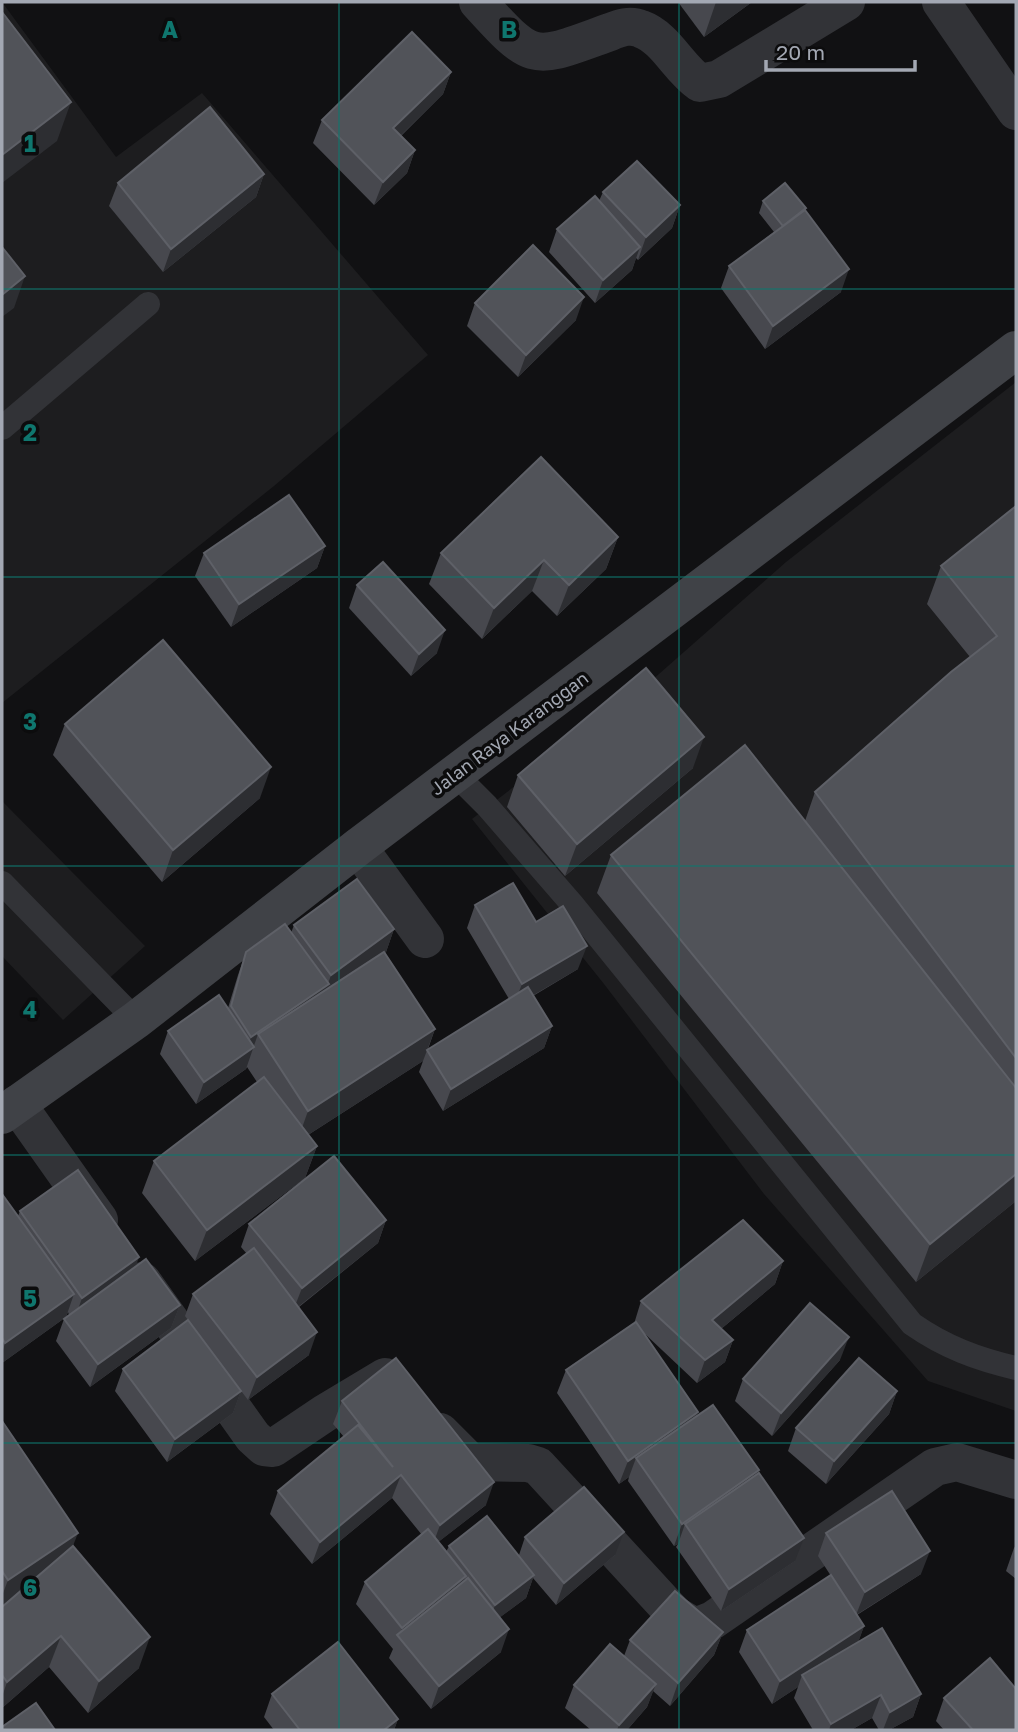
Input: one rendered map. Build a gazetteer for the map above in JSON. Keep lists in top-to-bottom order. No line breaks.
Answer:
{"streets":{"street":["Jalan Raya Karanggan"]},"scale_bar":"20 m","grid":{"columns":["A","B"],"rows":["1","2","3","4","5","6"]}}
